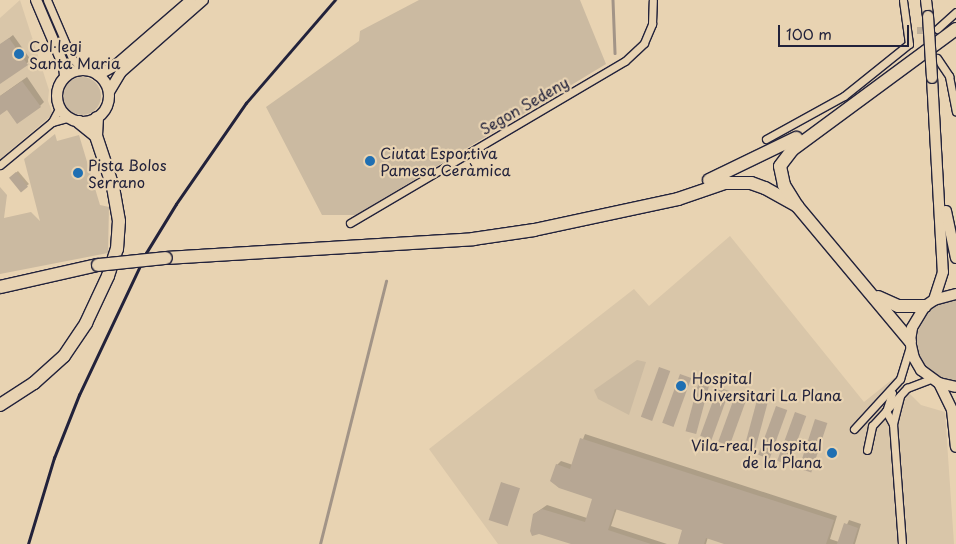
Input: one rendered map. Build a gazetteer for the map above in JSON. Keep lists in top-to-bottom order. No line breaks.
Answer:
{"streets":{"street":["Segon Sedeny"]},"places":["Col·legi Santa Maria","Ciutat Esportiva Pamesa Ceràmica","Pista Bolos Serrano","Hospital Universitari La Plana","Vila-real, Hospital de la Plana"],"scale_bar":"100 m"}
